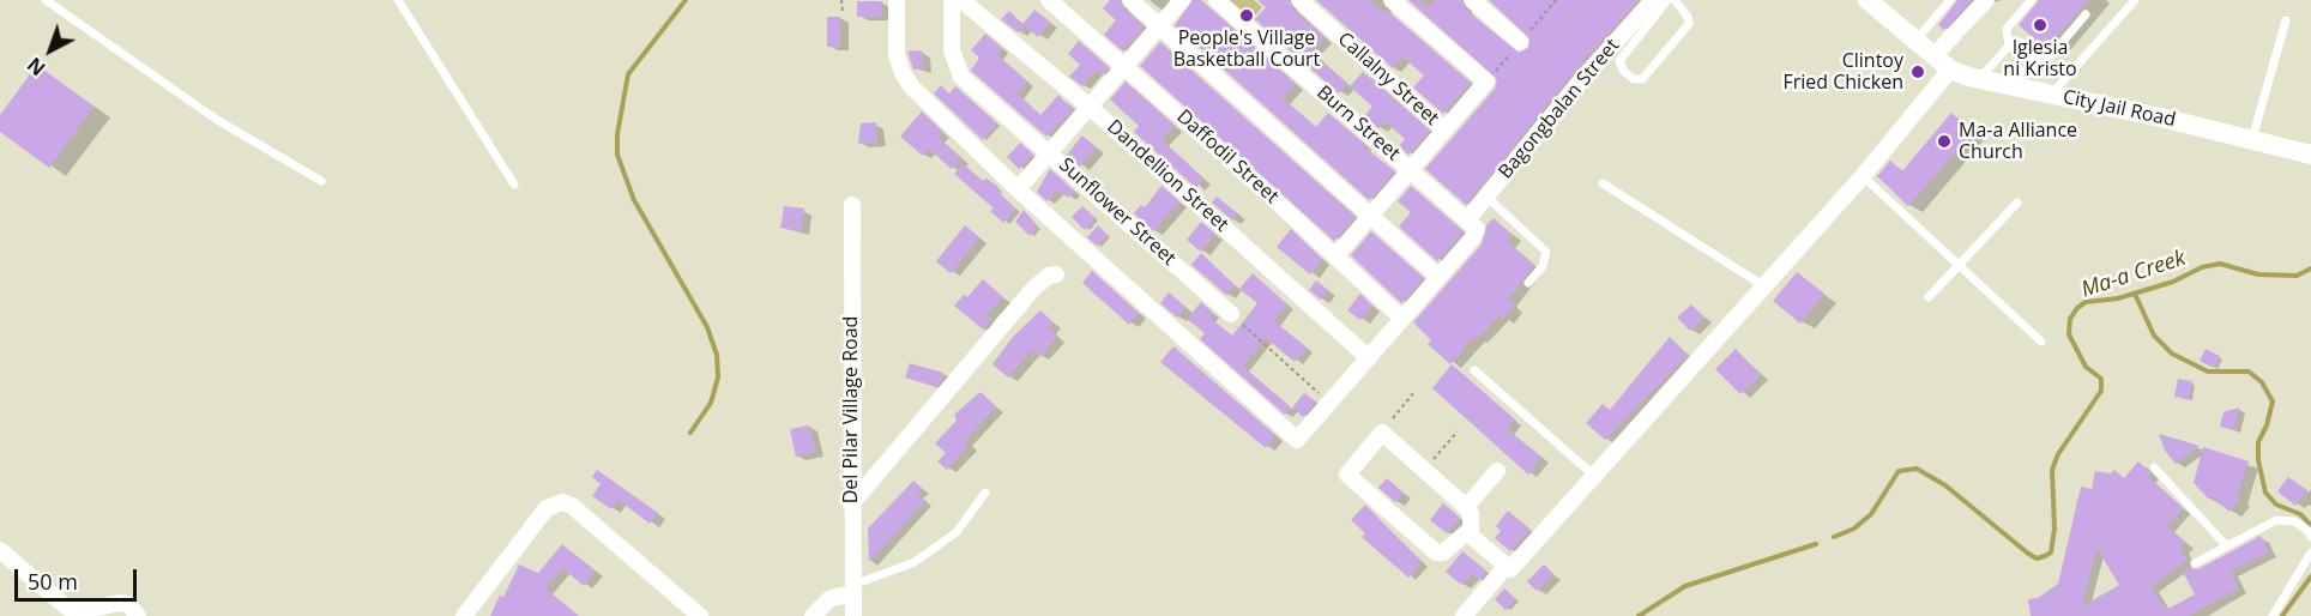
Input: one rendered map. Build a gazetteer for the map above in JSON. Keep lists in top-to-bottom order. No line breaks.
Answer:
{"streets":{"street":["Callalny Street","Bagongbalan Street","City Jail Road","Burn Street","Daffodil Street","Dandellion Street","Sunflower Street","Del Pilar Village Road"]},"crossings":[["Bagongbalan Street","Burn Street"]],"water":["Ma-a Creek"],"places":["People's Village Basketball Court","Iglesia ni Kristo","Clintoy Fried Chicken","Ma-a Alliance Church"],"scale_bar":"50 m","north":"bottom left"}
